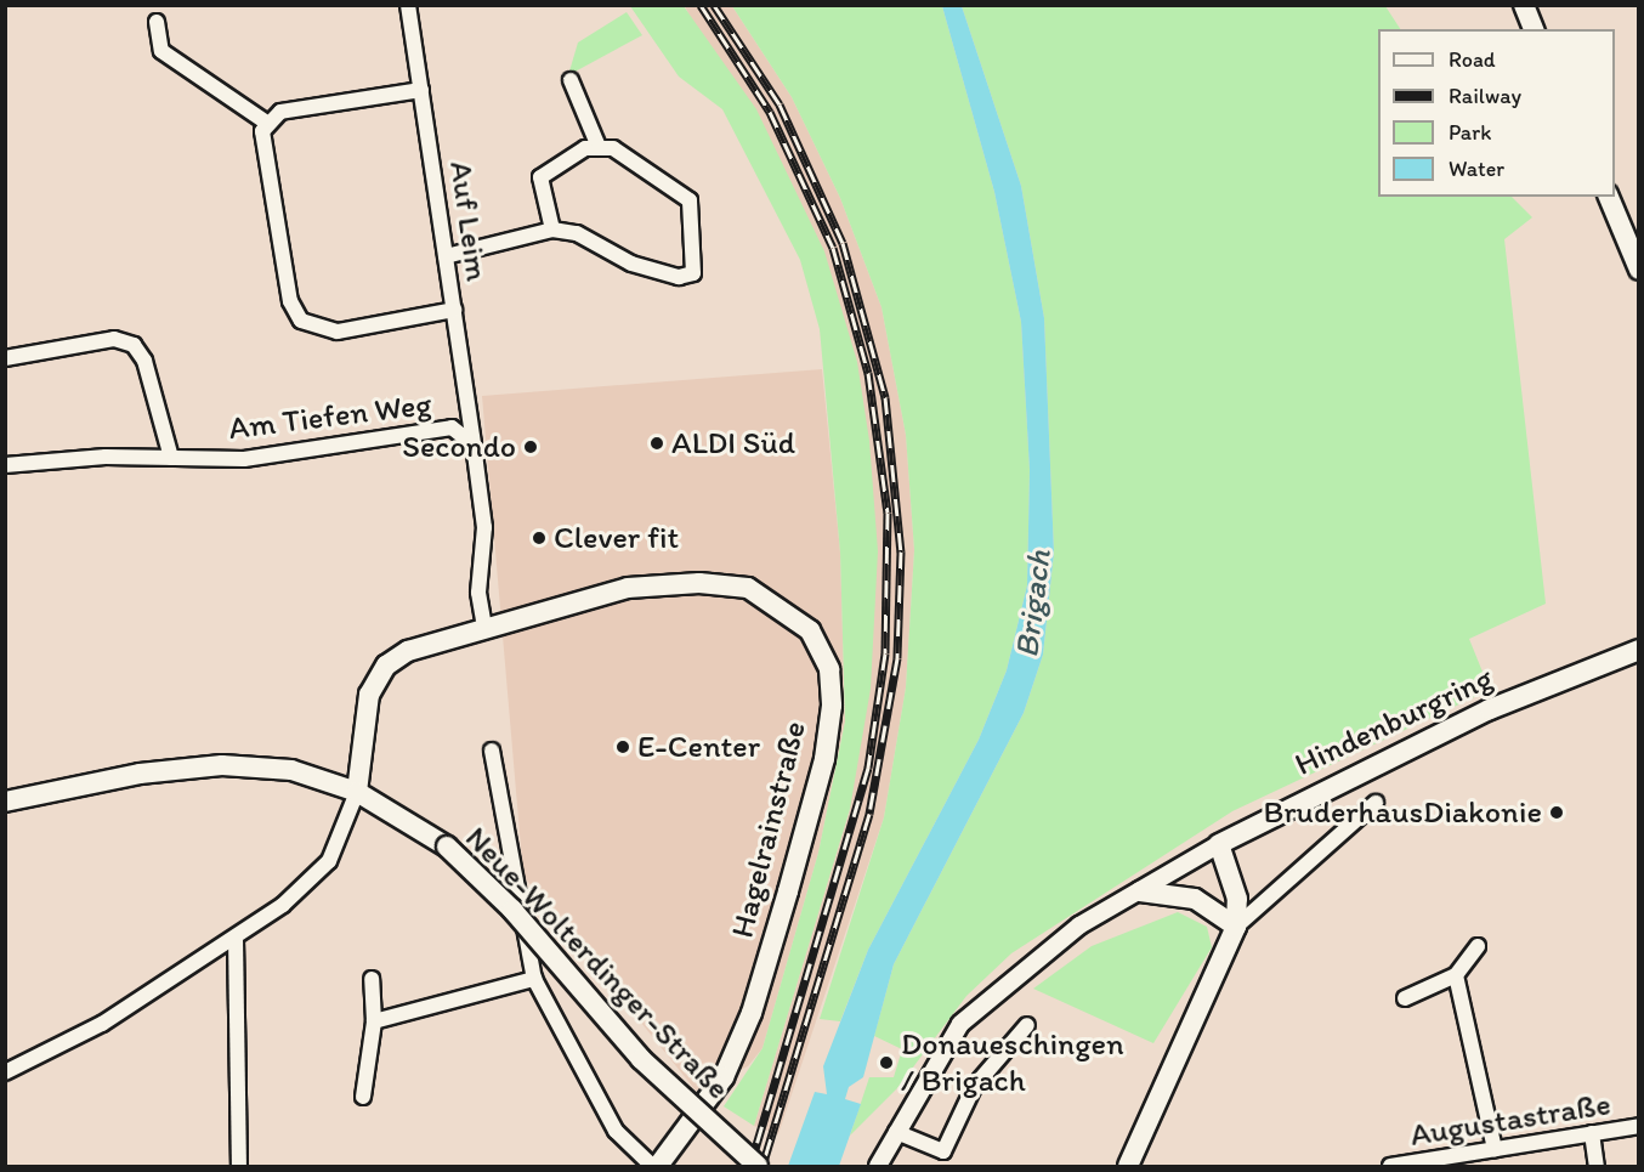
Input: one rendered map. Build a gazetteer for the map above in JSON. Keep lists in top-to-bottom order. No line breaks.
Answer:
{"streets":{"main road":["Hindenburgring","Hagelrainstraße","Neue-Wolterdinger-Straße"],"street":["Auf Leim","Am Tiefen Weg","Augustastraße"]},"crossings":[["Auf Leim","Am Tiefen Weg"],["Am Tiefen Weg","Hagelrainstraße"],["Hagelrainstraße","Neue-Wolterdinger-Straße"]],"water":["Brigach"],"places":["ALDI Süd","Secondo","Clever fit","E-Center","BruderhausDiakonie","Donaueschingen / Brigach"],"legend":["Road","Railway","Park","Water"]}
